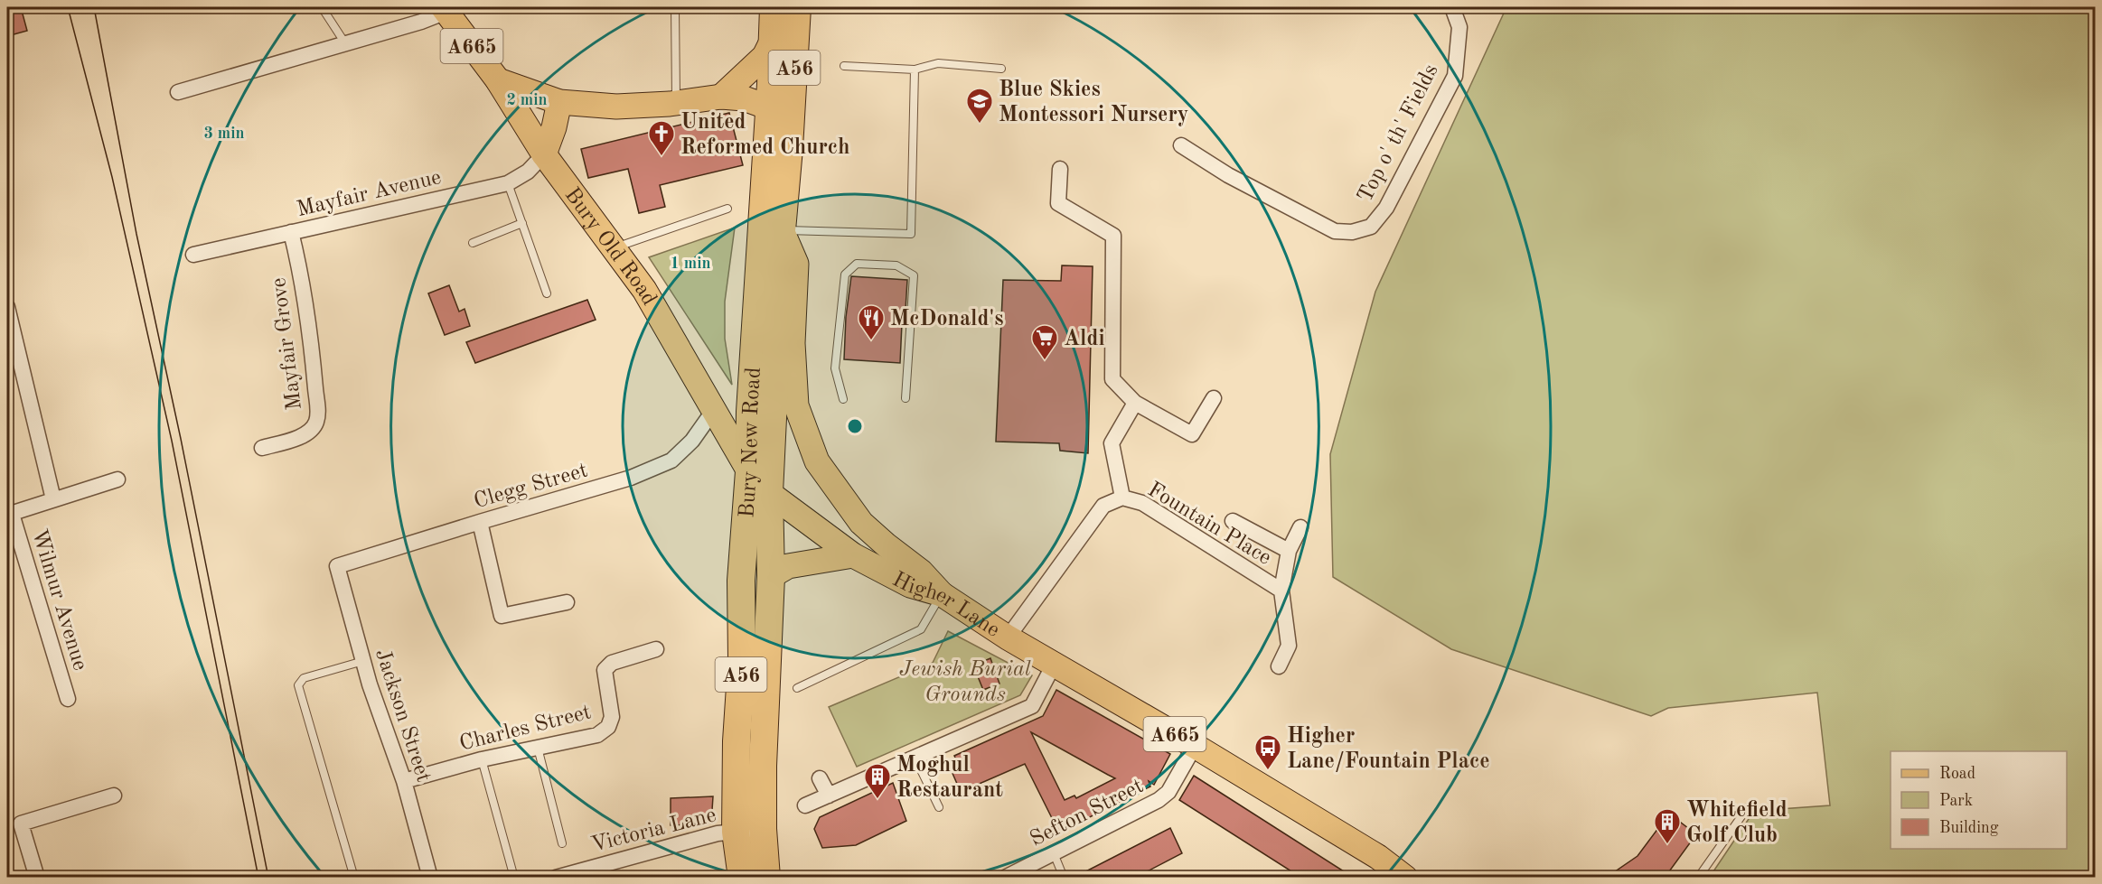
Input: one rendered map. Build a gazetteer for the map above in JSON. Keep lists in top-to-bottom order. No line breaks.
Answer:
{"streets":{"highway":["A56","Bury New Road"],"main road":["A665","Bury Old Road","Higher Lane"],"street":["Top o' th' Fields","Mayfair Avenue","Mayfair Grove","Clegg Street","Fountain Place","Wilmur Avenue","Jackson Street","Charles Street","Sefton Street","Victoria Lane"]},"crossings":[["A665","Bury Old Road"],["A665","Bury New Road"],["Mayfair Avenue","Bury Old Road"],["Mayfair Avenue","Mayfair Grove"],["Bury Old Road","Bury New Road"],["Bury Old Road","Clegg Street"],["Bury Old Road","Higher Lane"],["Bury New Road","Higher Lane"],["Bury New Road","Victoria Lane"],["Clegg Street","Jackson Street"],["Fountain Place","Higher Lane"],["Higher Lane","Sefton Street"],["Jackson Street","Charles Street"]],"parks":["Jewish Burial Grounds"],"places":{"school or university":["Blue Skies Montessori Nursery"],"church":["United Reformed Church"],"restaurant":["McDonald's"],"supermarket":["Aldi"],"bus stop":["Higher Lane/Fountain Place"],"building":["Moghul Restaurant","Whitefield Golf Club"]},"legend":["Road","Park","Building"],"rings":["2 min","3 min","1 min"]}
